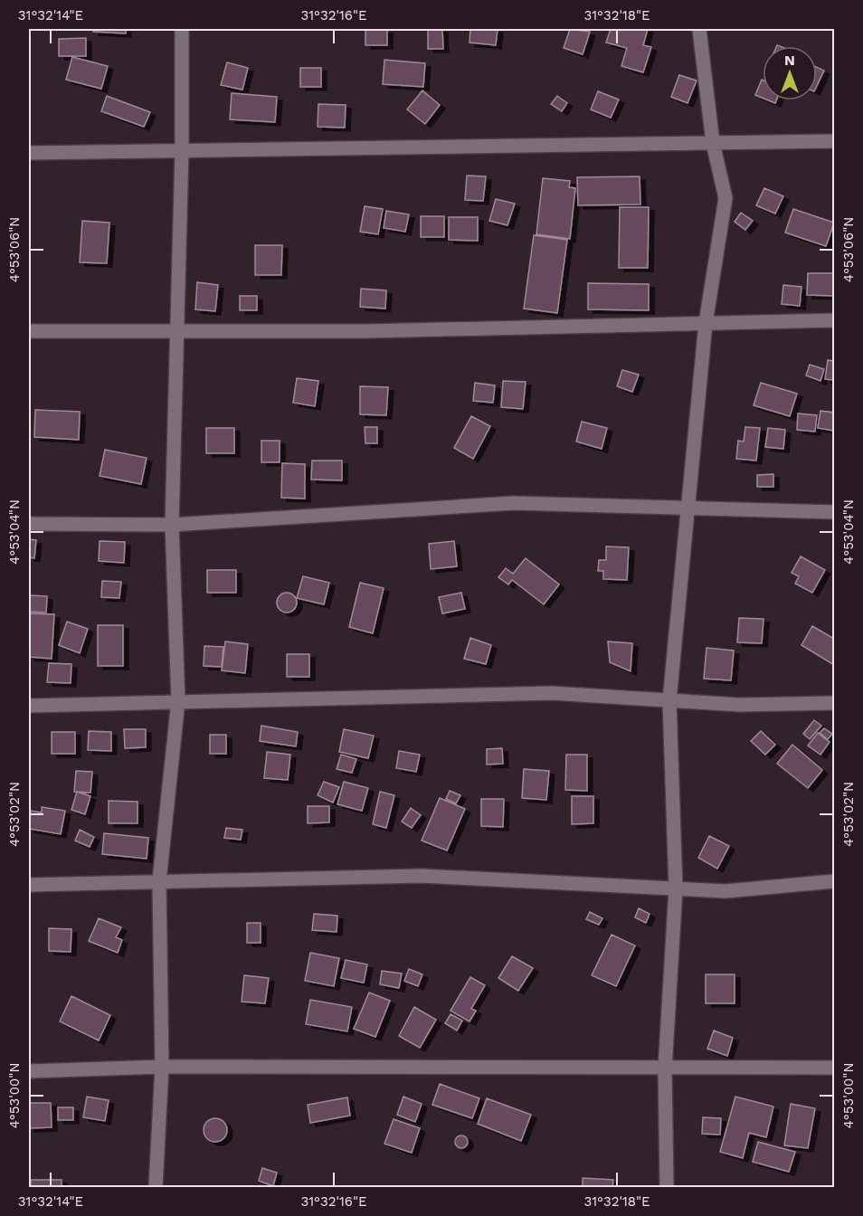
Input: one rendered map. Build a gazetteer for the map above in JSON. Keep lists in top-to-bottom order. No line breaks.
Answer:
{"north":"top","coordinates":["31°32'14\"E","31°32'16\"E","31°32'18\"E","4°53'06\"N","4°53'04\"N","4°53'02\"N","4°53'00\"N"]}
